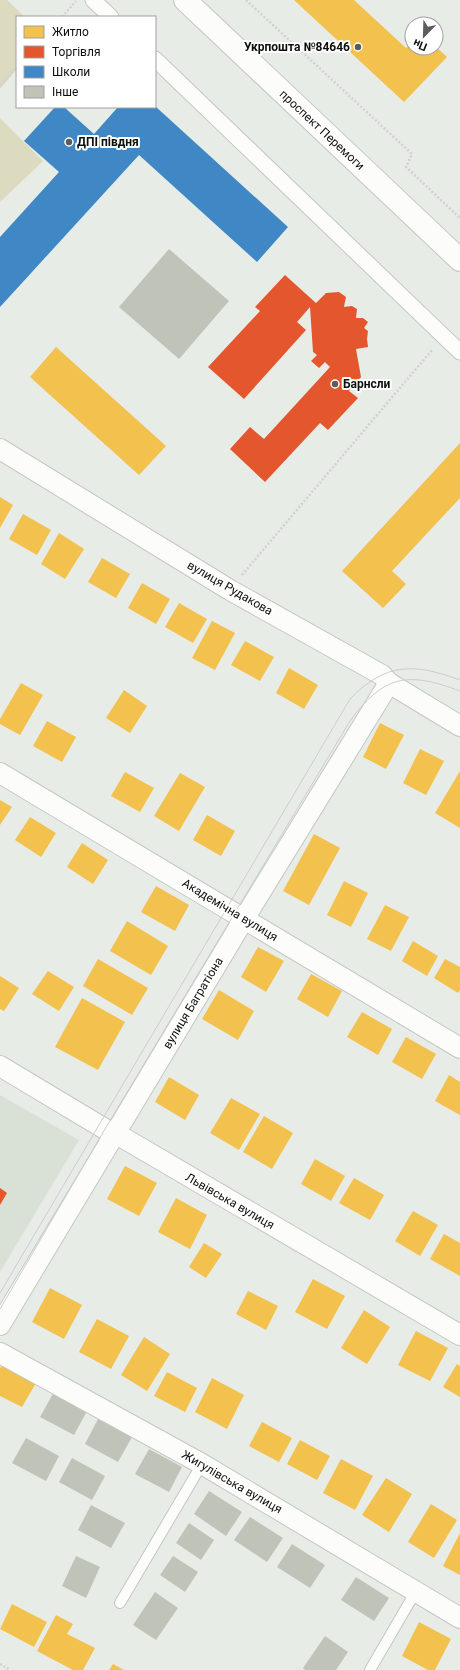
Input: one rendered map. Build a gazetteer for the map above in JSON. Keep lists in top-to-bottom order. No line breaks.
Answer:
{"streets":{"main road":["проспект Перемоги"],"street":["вулиця Рудакова","Академічна вулиця","вулиця Багратіона","Львівська вулиця","Жигулівська вулиця"]},"crossings":[["вулиця Рудакова","вулиця Багратіона"],["Академічна вулиця","вулиця Багратіона"],["вулиця Багратіона","Львівська вулиця"]],"places":["Укрпошта №84646","ДПІ півдня","Барнсли"],"legend":["Житло","Торгівля","Школи","Інше"],"north":"bottom left"}
